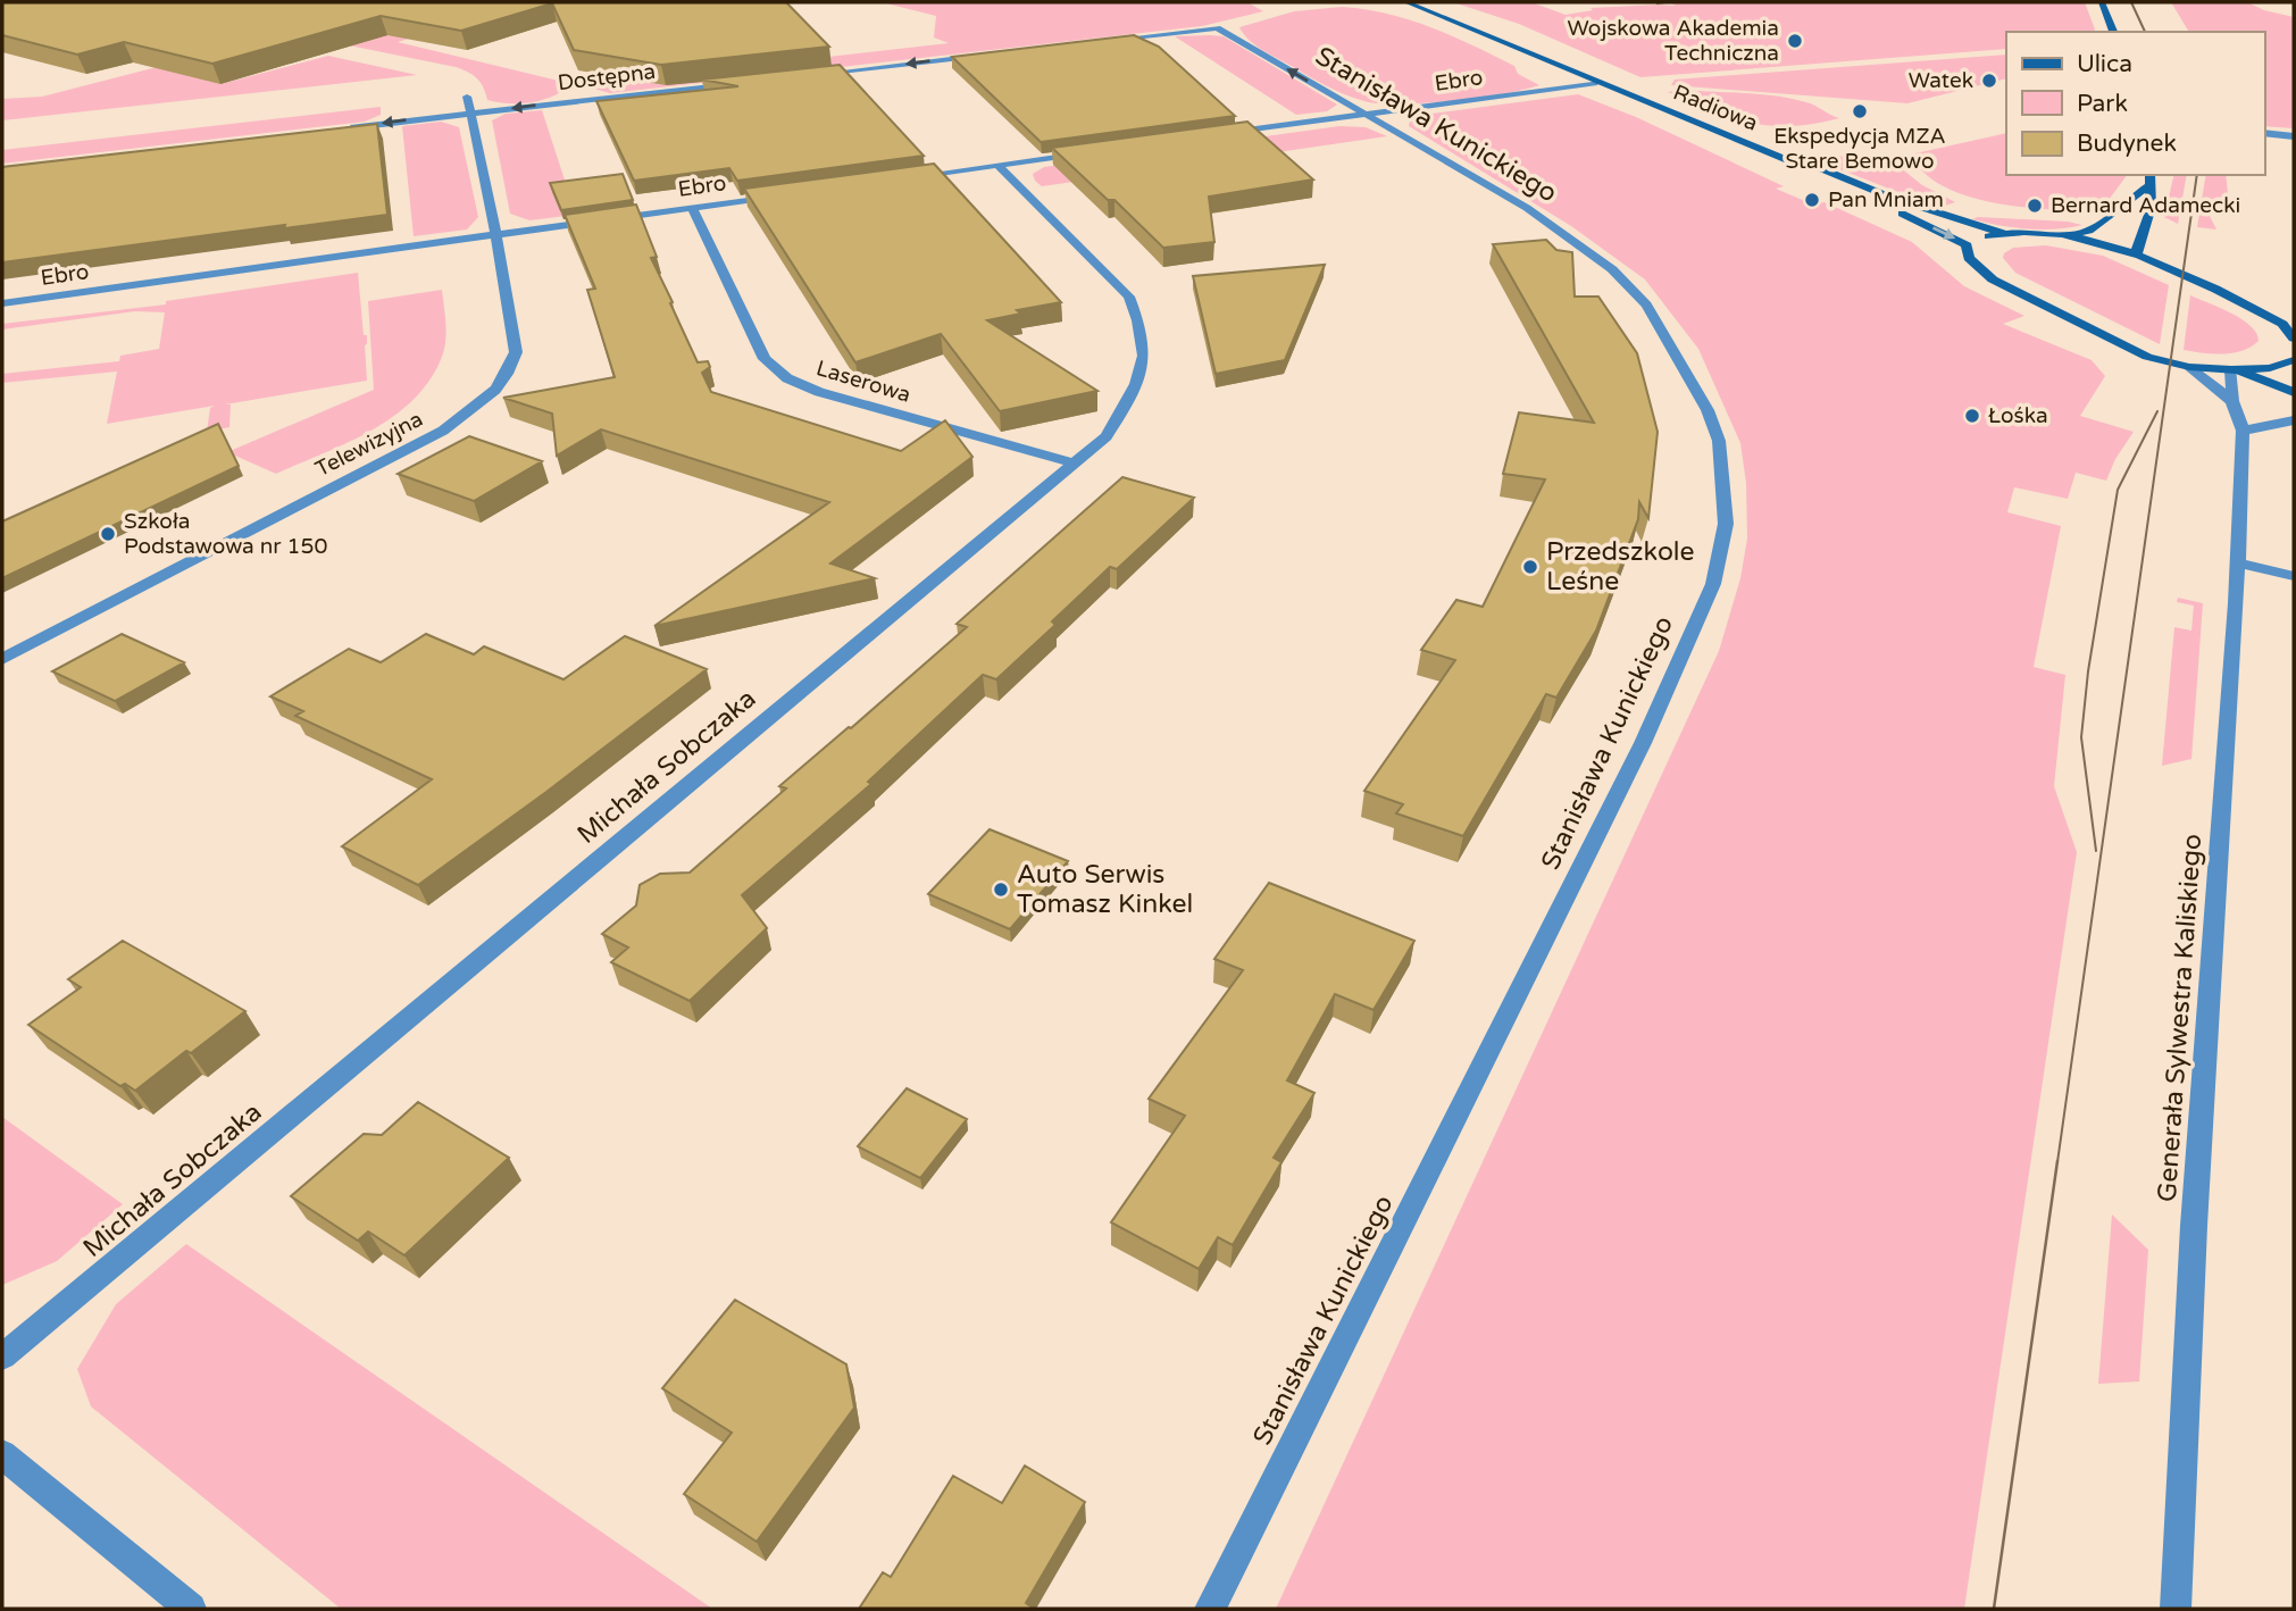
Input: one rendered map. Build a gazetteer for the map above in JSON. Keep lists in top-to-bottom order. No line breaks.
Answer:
{"streets":{"main road":["Radiowa"],"street":["Dostępna","Ebro","Stanisława Kunickiego","Laserowa","Telewizyjna","Michała Sobczaka","Generała Sylwestra Kaliskiego"]},"crossings":[["Dostępna","Telewizyjna"],["Ebro","Radiowa"],["Ebro","Stanisława Kunickiego"],["Ebro","Laserowa"],["Ebro","Telewizyjna"],["Laserowa","Michała Sobczaka"]],"one_way":["Dostępna"],"places":["Wojskowa Akademia Techniczna","Watek","Ekspedycja MZA Stare Bemowo","Pan Mniam","Bernard Adamecki","Łośka","Szkoła Podstawowa nr 150","Przedszkole Leśne","Auto Serwis Tomasz Kinkel"],"legend":["Ulica","Park","Budynek"]}
